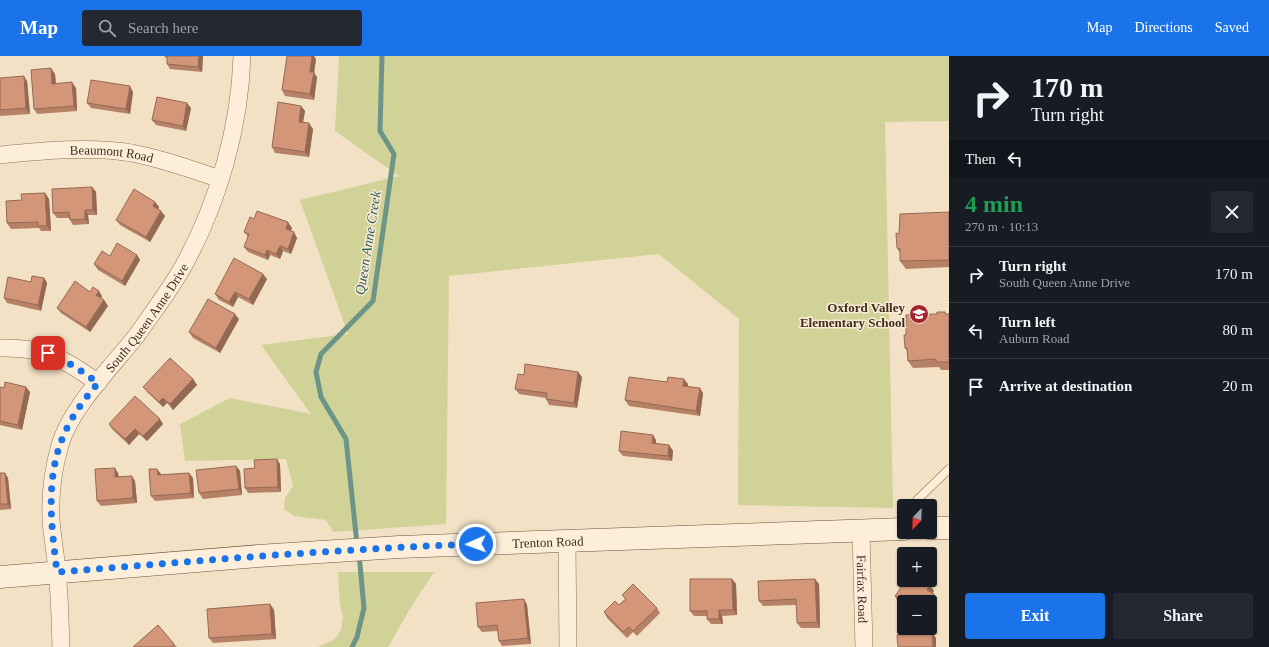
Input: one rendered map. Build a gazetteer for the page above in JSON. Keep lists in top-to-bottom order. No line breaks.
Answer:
{"streets":{"main road":["Trenton Road"],"street":["Beaumont Road","South Queen Anne Drive","Fairfax Road"]},"crossings":[["Beaumont Road","South Queen Anne Drive"],["South Queen Anne Drive","Trenton Road"],["Trenton Road","Fairfax Road"]],"water":["Queen Anne Creek"],"places":{"school or university":["Oxford Valley Elementary School"]},"north":"bottom left","page":{"header":"Map","search":"Search here","nav":["Map","Directions","Saved"],"turn":["170 m","Turn right"],"then":"Then","heading":["4 min","270 m · 10:13"],"list":[{"name":"Turn right","note":"South Queen Anne Drive","value":"170 m"},{"name":"Turn left","note":"Auburn Road","value":"80 m"},{"name":"Arrive at destination","value":"20 m"}],"map_buttons":["+","−"],"buttons":["Exit","Share"]}}
